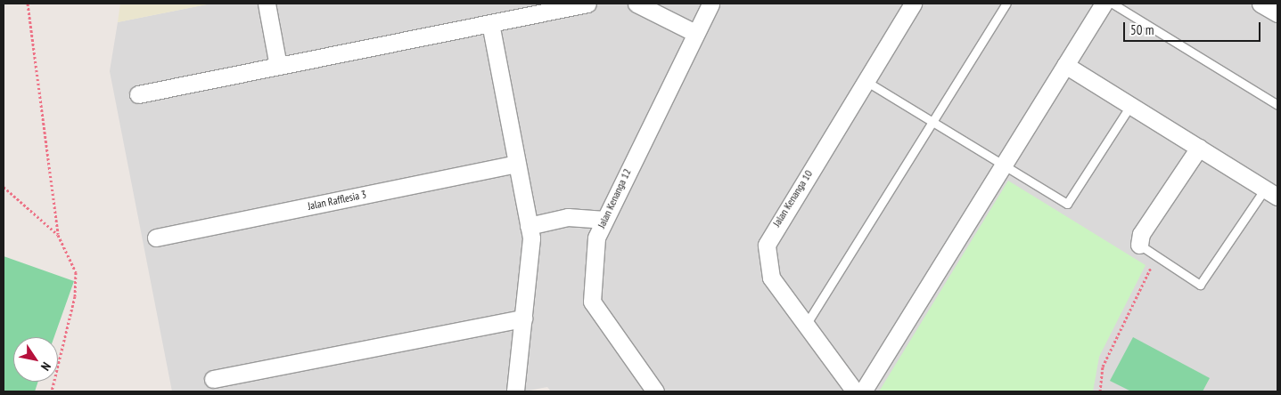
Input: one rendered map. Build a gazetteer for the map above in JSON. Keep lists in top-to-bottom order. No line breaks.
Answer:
{"streets":{"street":["Jalan Kenanga 12","Jalan Kenanga 10","Jalan Rafflesia 3"]},"scale_bar":"50 m","north":"bottom right"}
